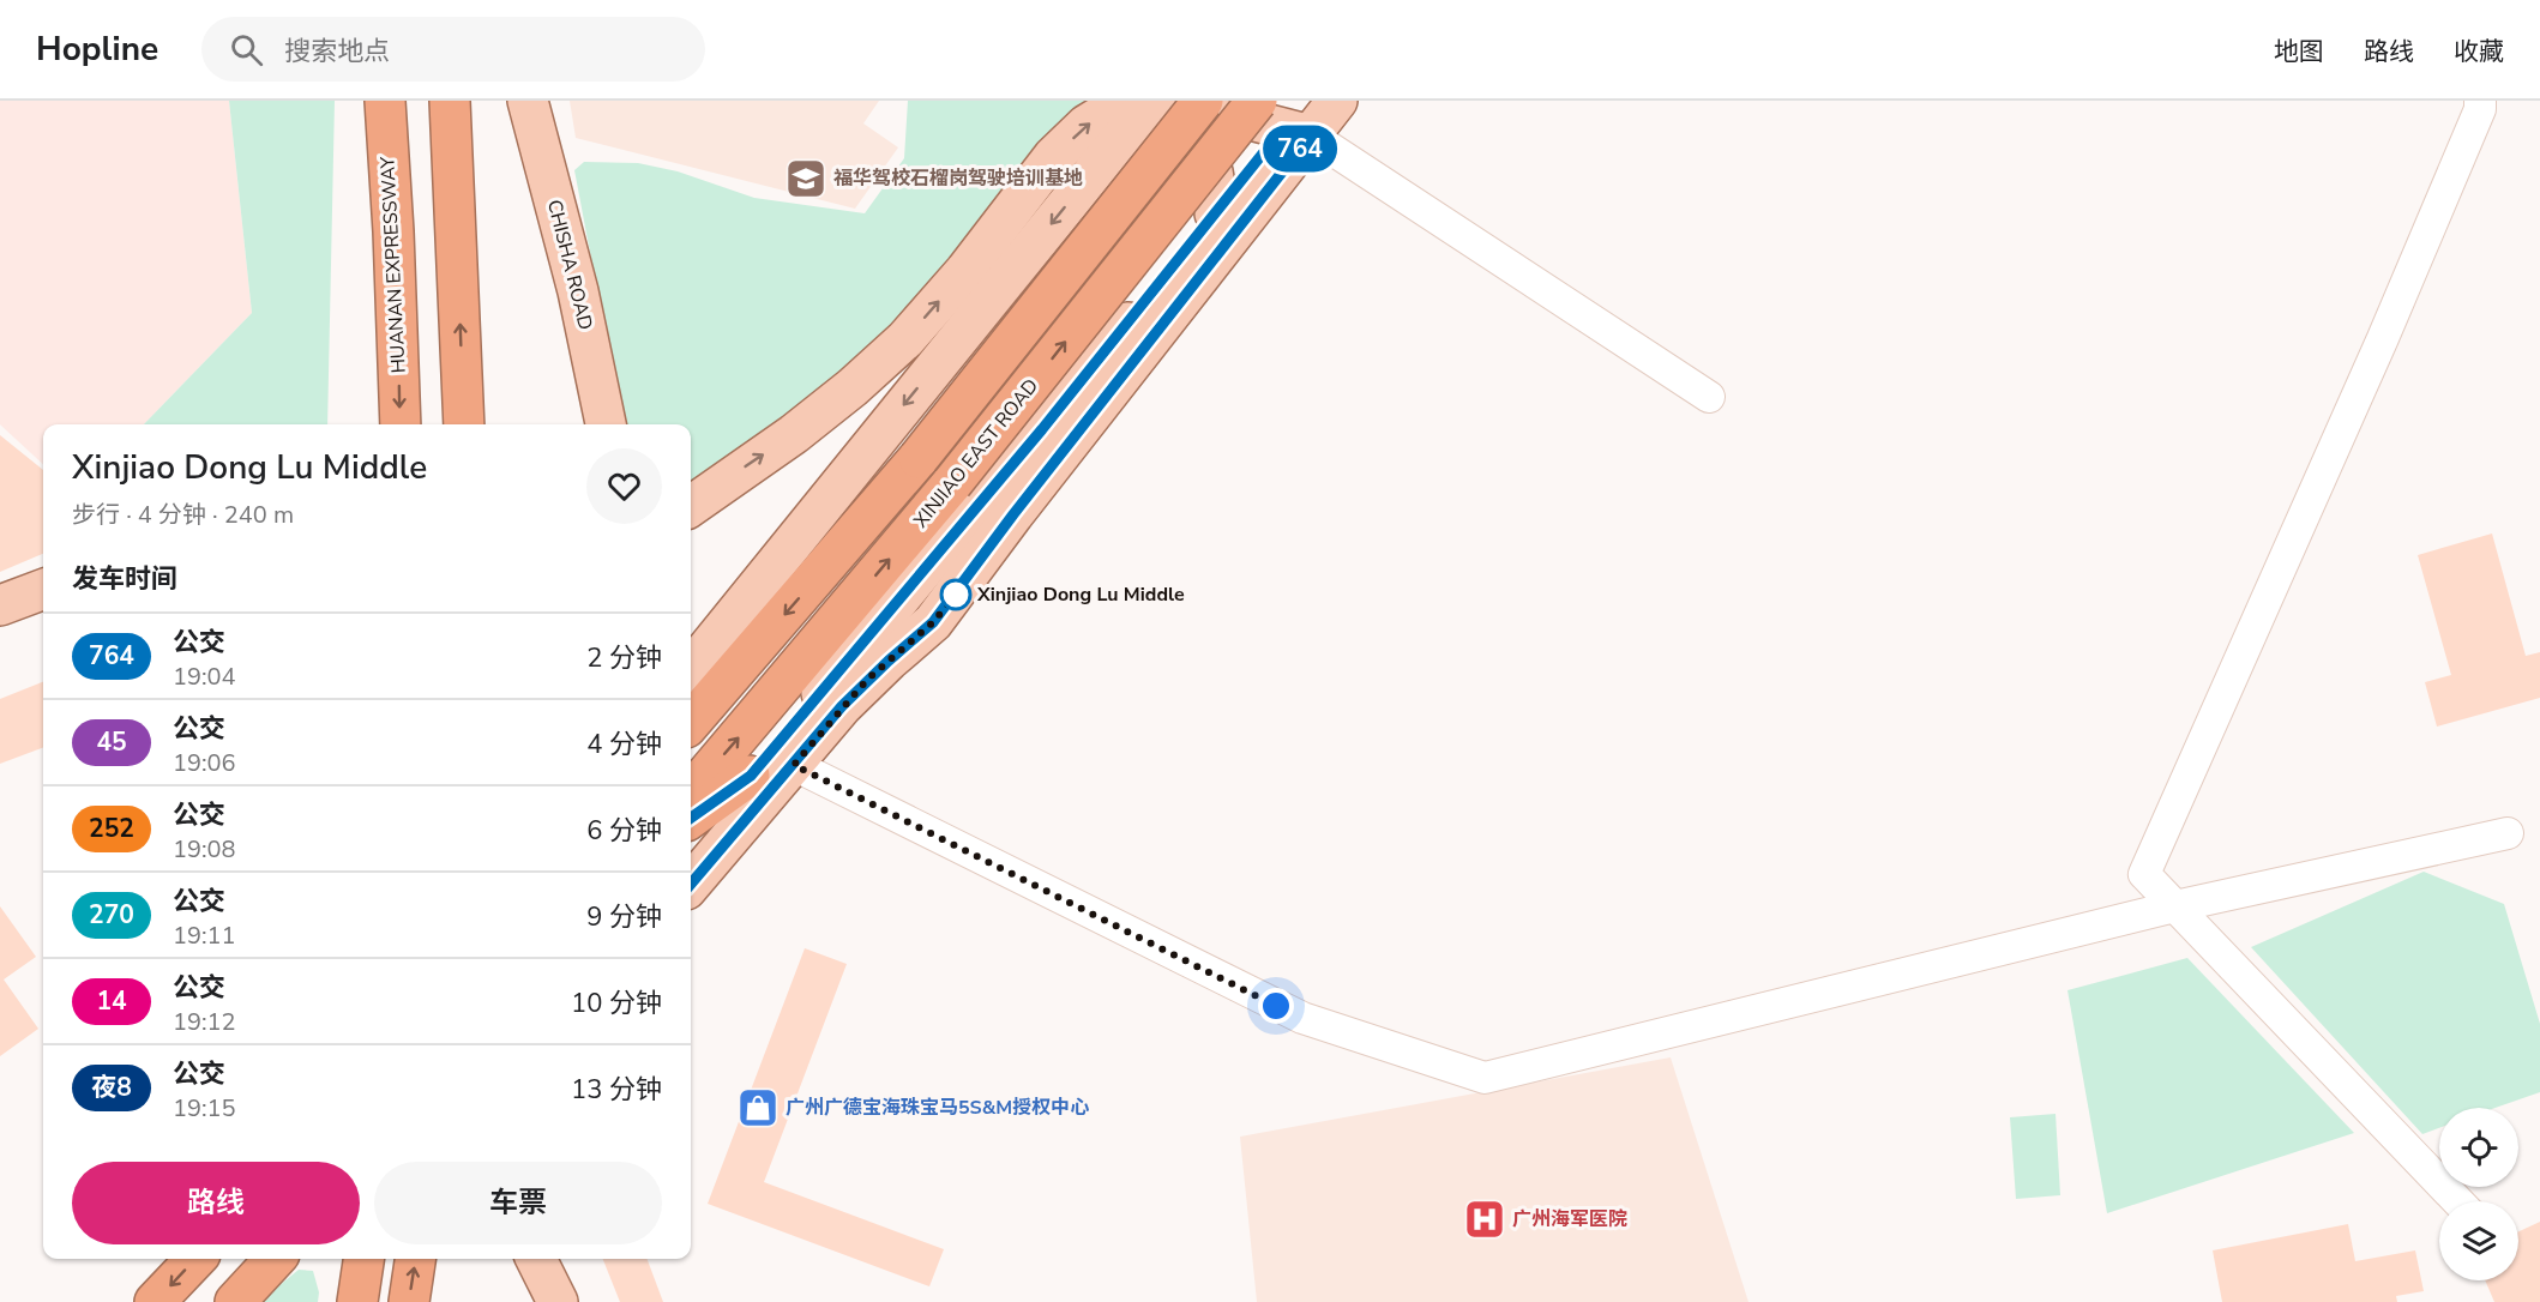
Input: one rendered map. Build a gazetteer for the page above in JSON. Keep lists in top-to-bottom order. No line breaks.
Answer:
{"streets":{"highway":["HUANAN EXPRESSWAY","XINJIAO EAST ROAD"],"main road":["CHISHA ROAD"]},"places":{"school or university":["福华驾校石榴岗驾驶培训基地"],"other":["Xinjiao Dong Lu Middle"],"shop":["广州广德宝海珠宝马5S&M授权中心"],"hospital":["广州海军医院"]},"lines":["bus line 764"],"page":{"header":"Hopline","search":"搜索地点","nav":["地图","路线","收藏"],"on_map":"764","heading":[["Xinjiao Dong Lu Middle","步行 · 4 分钟 · 240 m"],"发车时间"],"list":[{"mark":"764","name":"公交","note":"19:04","value":"2 分钟"},{"mark":"45","name":"公交","note":"19:06","value":"4 分钟"},{"mark":"252","name":"公交","note":"19:08","value":"6 分钟"},{"mark":"270","name":"公交","note":"19:11","value":"9 分钟"},{"mark":"14","name":"公交","note":"19:12","value":"10 分钟"},{"mark":"夜8","name":"公交","note":"19:15","value":"13 分钟"}],"buttons":["路线","车票"]}}
